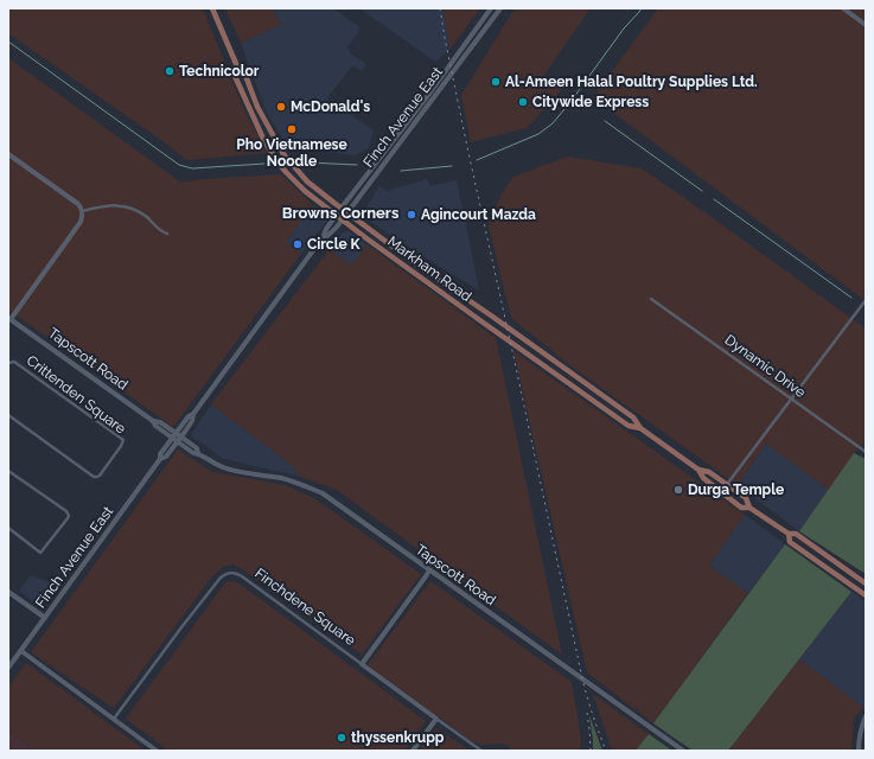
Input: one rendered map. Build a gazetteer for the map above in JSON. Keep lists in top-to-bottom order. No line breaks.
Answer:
{"streets":{"main road":["Markham Road"],"street":["Finch Avenue East","Tapscott Road","Dynamic Drive","Crittenden Square","Finchdene Square"]},"crossings":[["Finch Avenue East","Markham Road"],["Finch Avenue East","Tapscott Road"]],"districts":["Browns Corners"],"places":["Technicolor","Al-Ameen Halal Poultry Supplies Ltd.","Citywide Express","McDonald's","Pho Vietnamese Noodle","Agincourt Mazda","Circle K","Durga Temple","thyssenkrupp"]}
